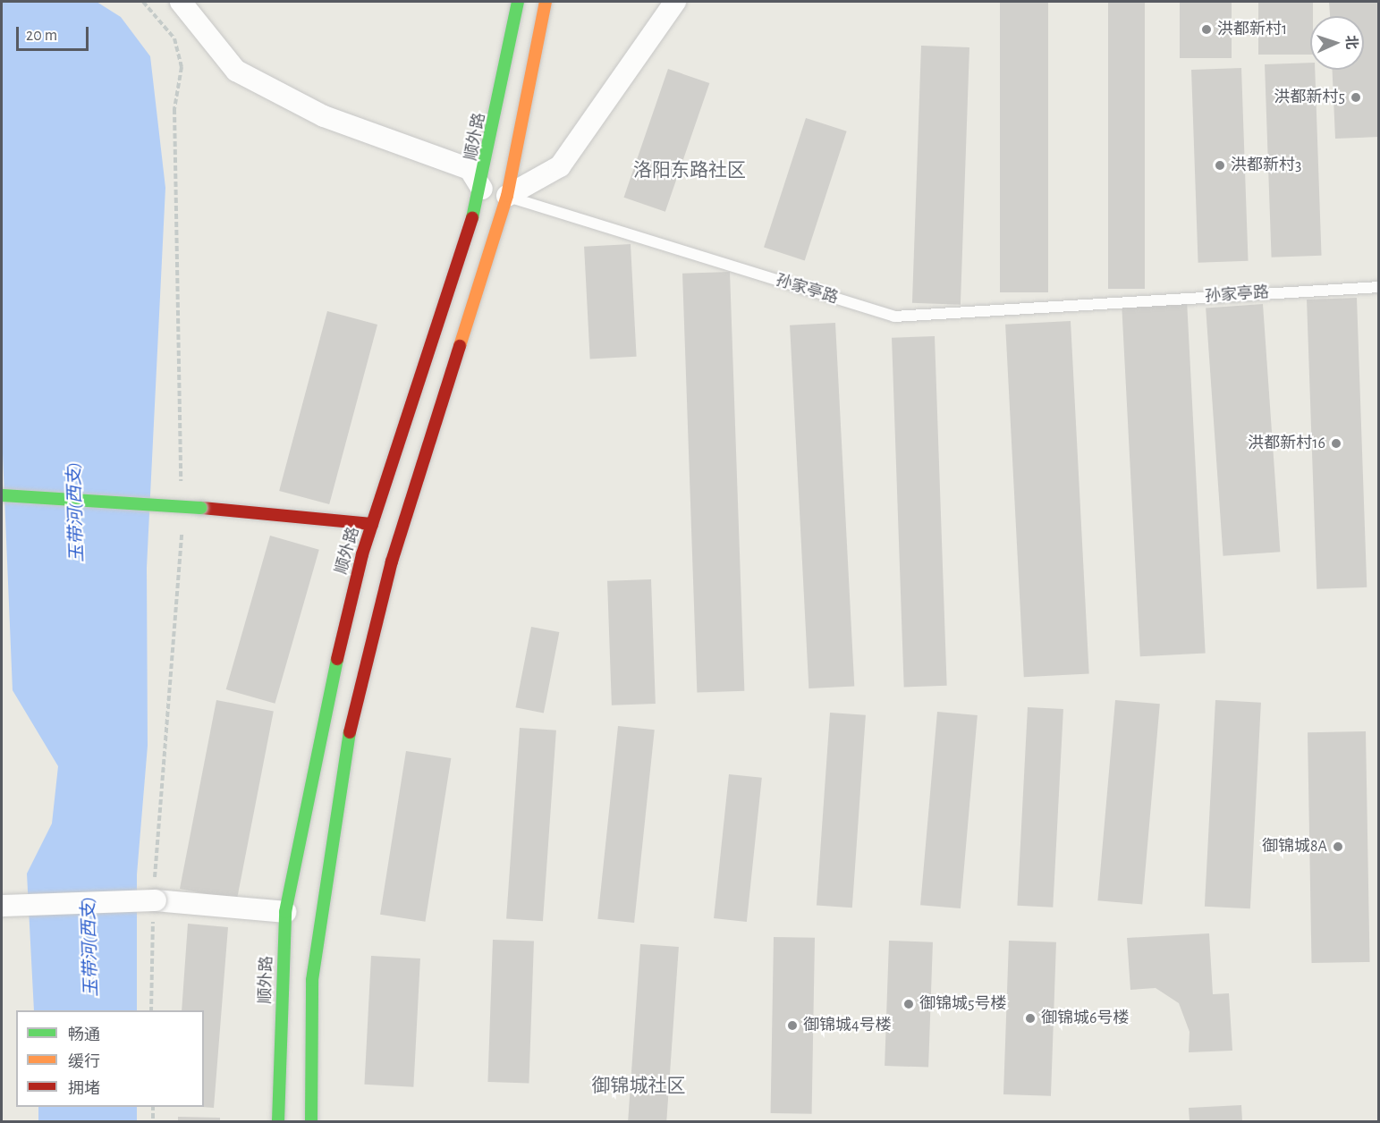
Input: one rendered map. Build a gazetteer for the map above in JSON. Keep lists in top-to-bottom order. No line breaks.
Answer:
{"streets":{"main road":["顺外路"],"lane":["孙家亭路"]},"districts":["洛阳东路社区","御锦城社区"],"water":["玉带河(西支)"],"places":["洪都新村1","洪都新村5","洪都新村3","洪都新村16","御锦城8A","御锦城5号楼","御锦城6号楼","御锦城4号楼"],"legend":["畅通","缓行","拥堵"],"scale_bar":"20 m","north":"right"}
